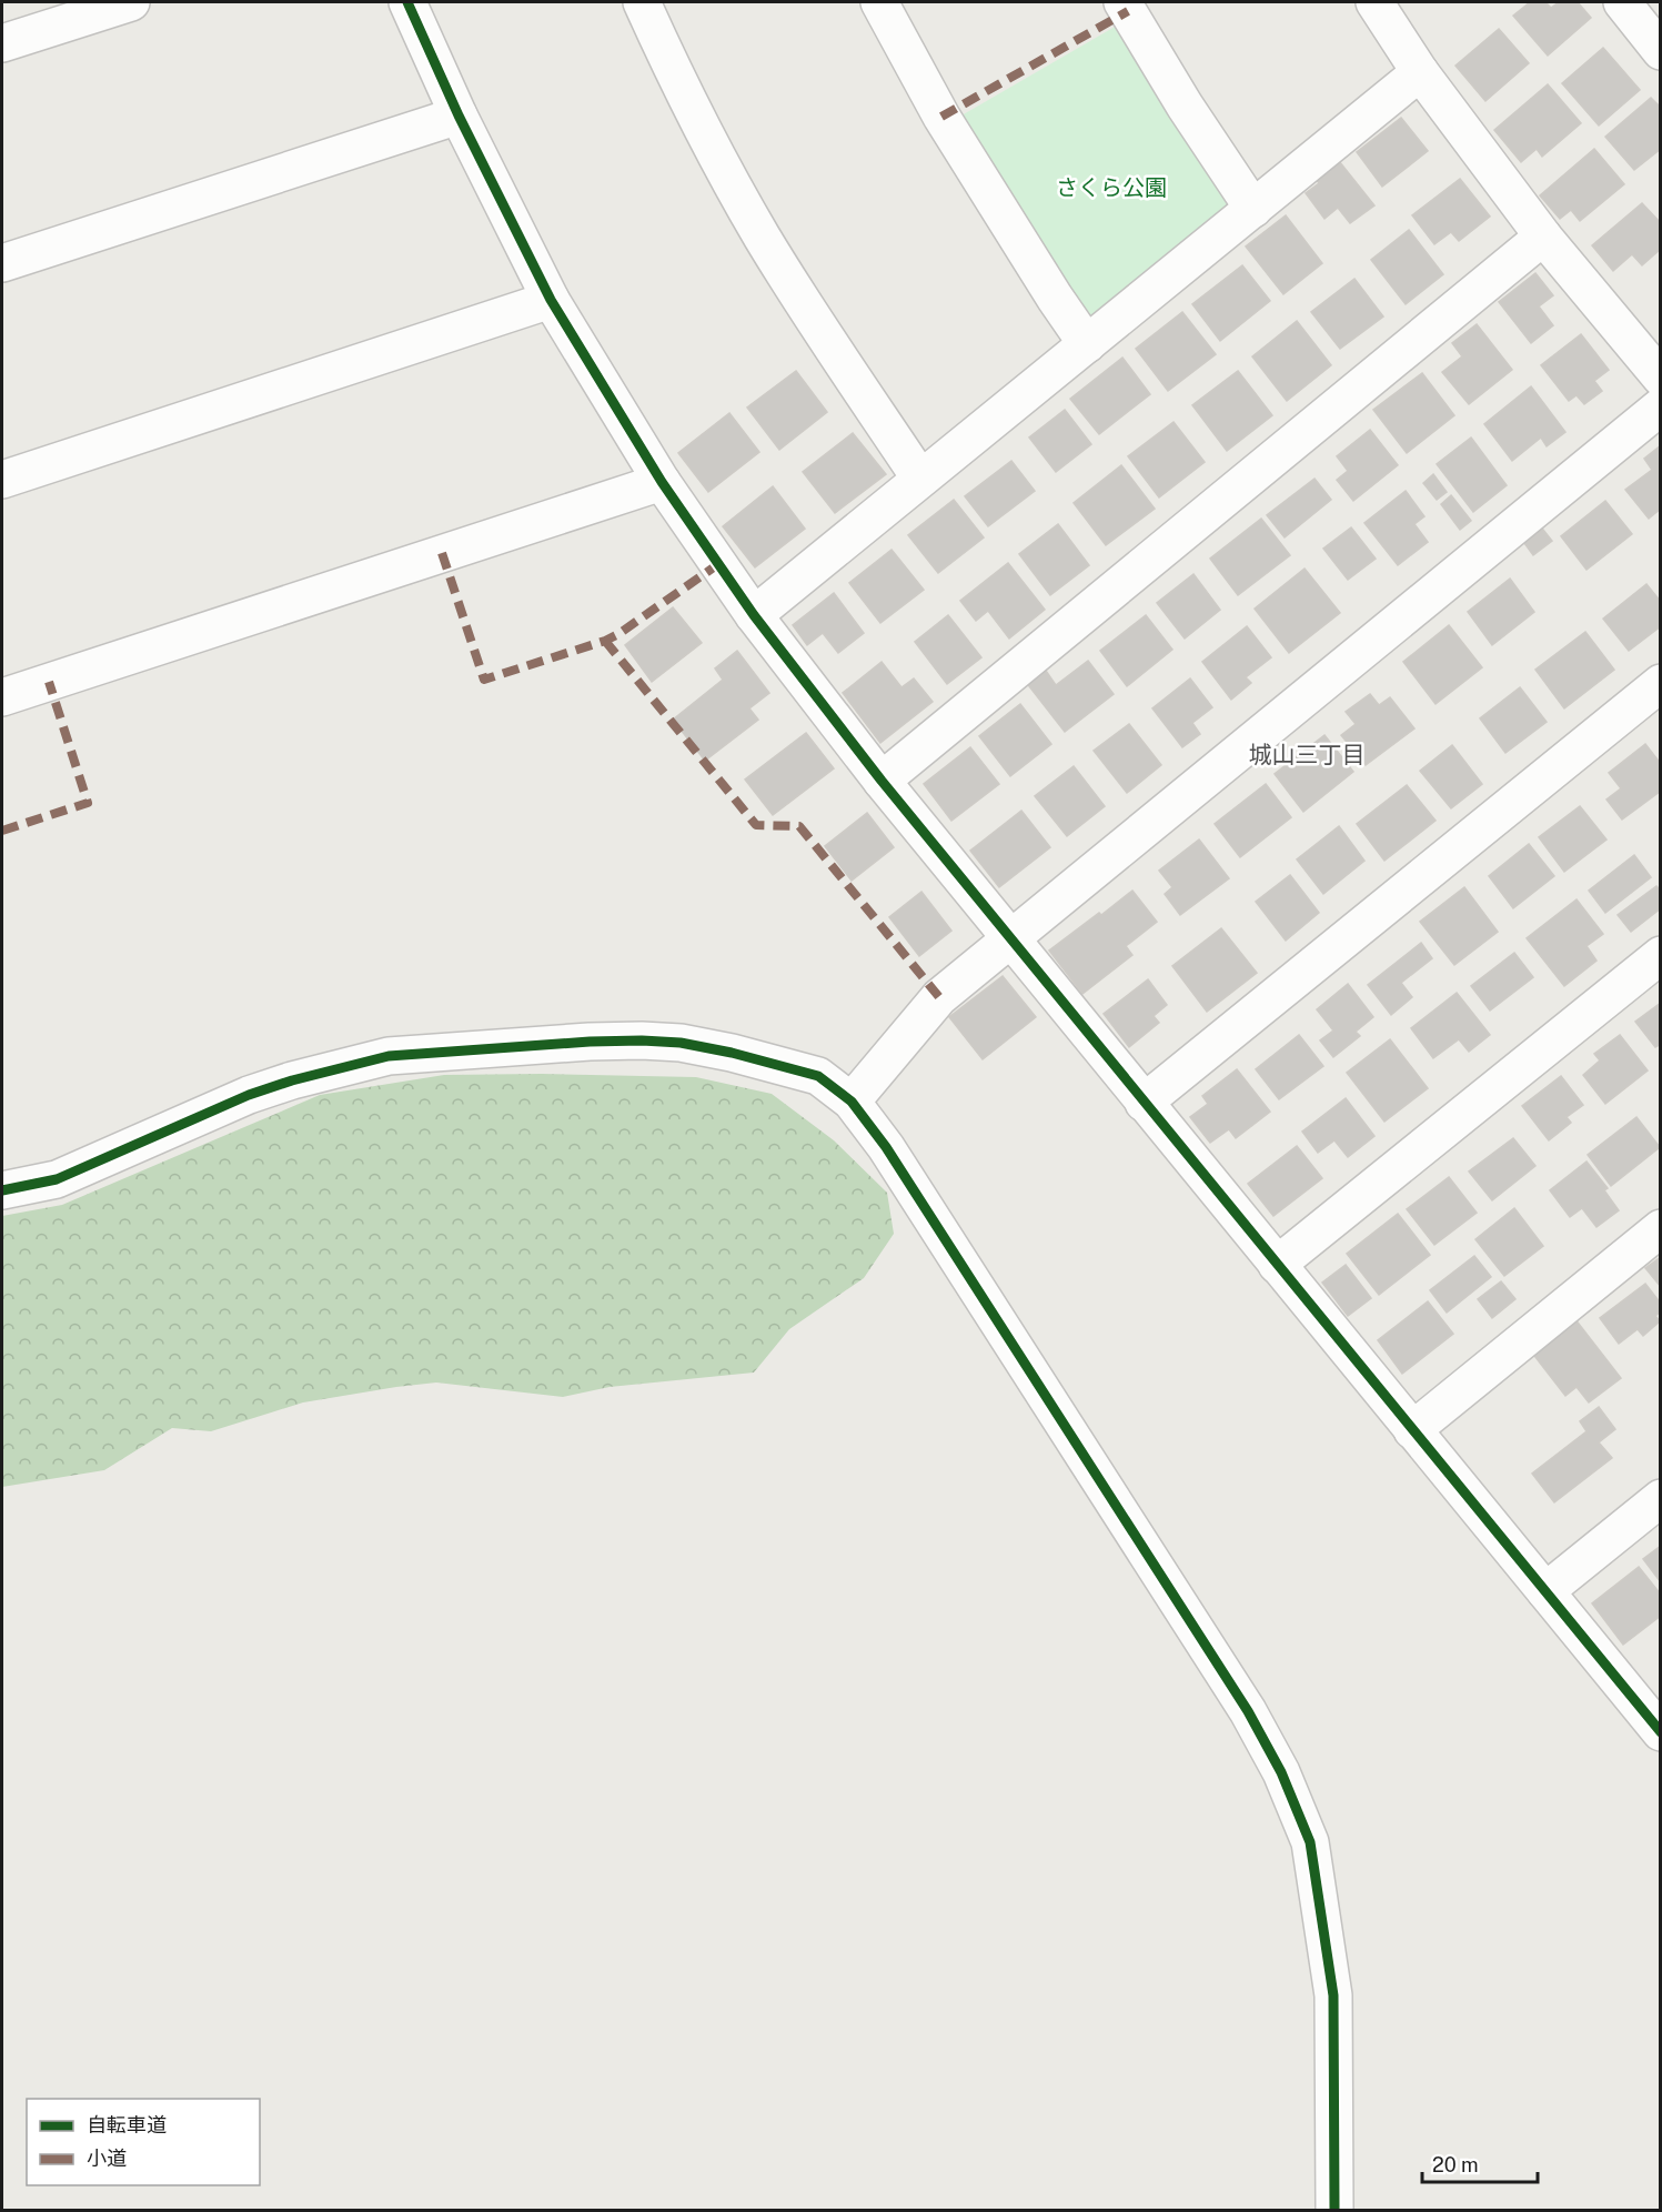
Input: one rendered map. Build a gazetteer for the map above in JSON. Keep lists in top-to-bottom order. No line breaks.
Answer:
{"districts":["城山三丁目"],"parks":["さくら公園"],"legend":["自転車道","小道"],"scale_bar":"20 m"}
